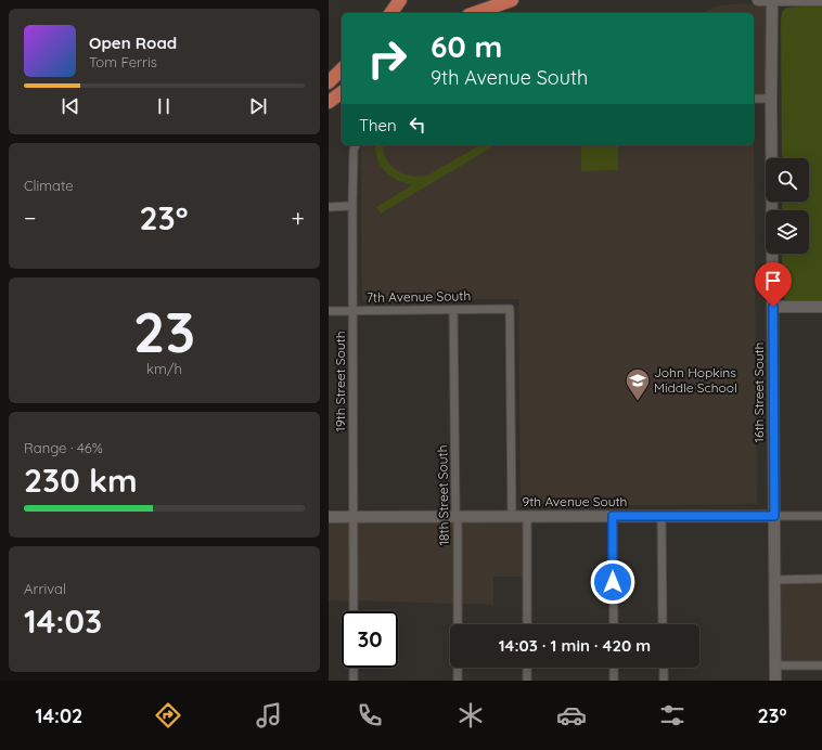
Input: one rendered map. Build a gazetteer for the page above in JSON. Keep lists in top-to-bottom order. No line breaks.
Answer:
{"streets":{"street":["7th Avenue South","19th Street South","16th Street South","18th Street South","9th Avenue South"]},"crossings":[["7th Avenue South","19th Street South"],["7th Avenue South","18th Street South"],["7th Avenue South","9th Avenue South"],["19th Street South","9th Avenue South"],["16th Street South","9th Avenue South"],["18th Street South","9th Avenue South"]],"places":{"school or university":["John Hopkins Middle School"]},"page":{"turn":["60 m","9th Avenue South"],"song":["Open Road","Tom Ferris"],"then":"Then","tile":["Climate",["23","km/h"],["Range · 46%","230 km"],["Arrival","14:03"]],"heat":["−","23°","+"],"limit":"30","trip":"14:03 · 1 min · 420 m","tabs":["14:02","23°"]}}
